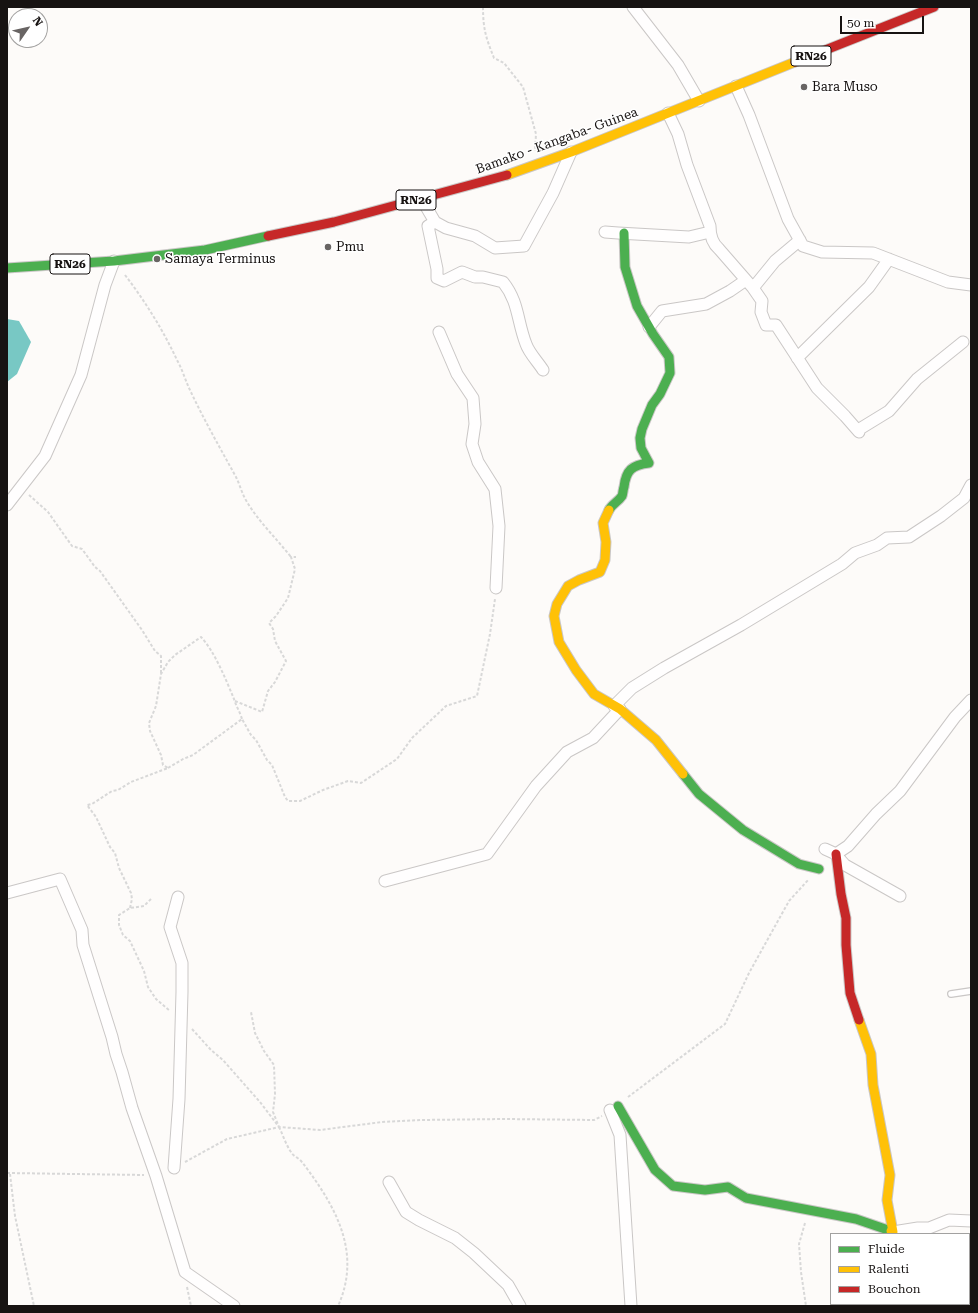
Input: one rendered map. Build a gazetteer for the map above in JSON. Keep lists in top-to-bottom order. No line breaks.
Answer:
{"streets":{"street":["RN26","Bamako - Kangaba- Guinea"]},"places":["Bara Muso","Pmu","Samaya Terminus"],"legend":["Fluide","Ralenti","Bouchon"],"scale_bar":"50 m","north":"top right"}
